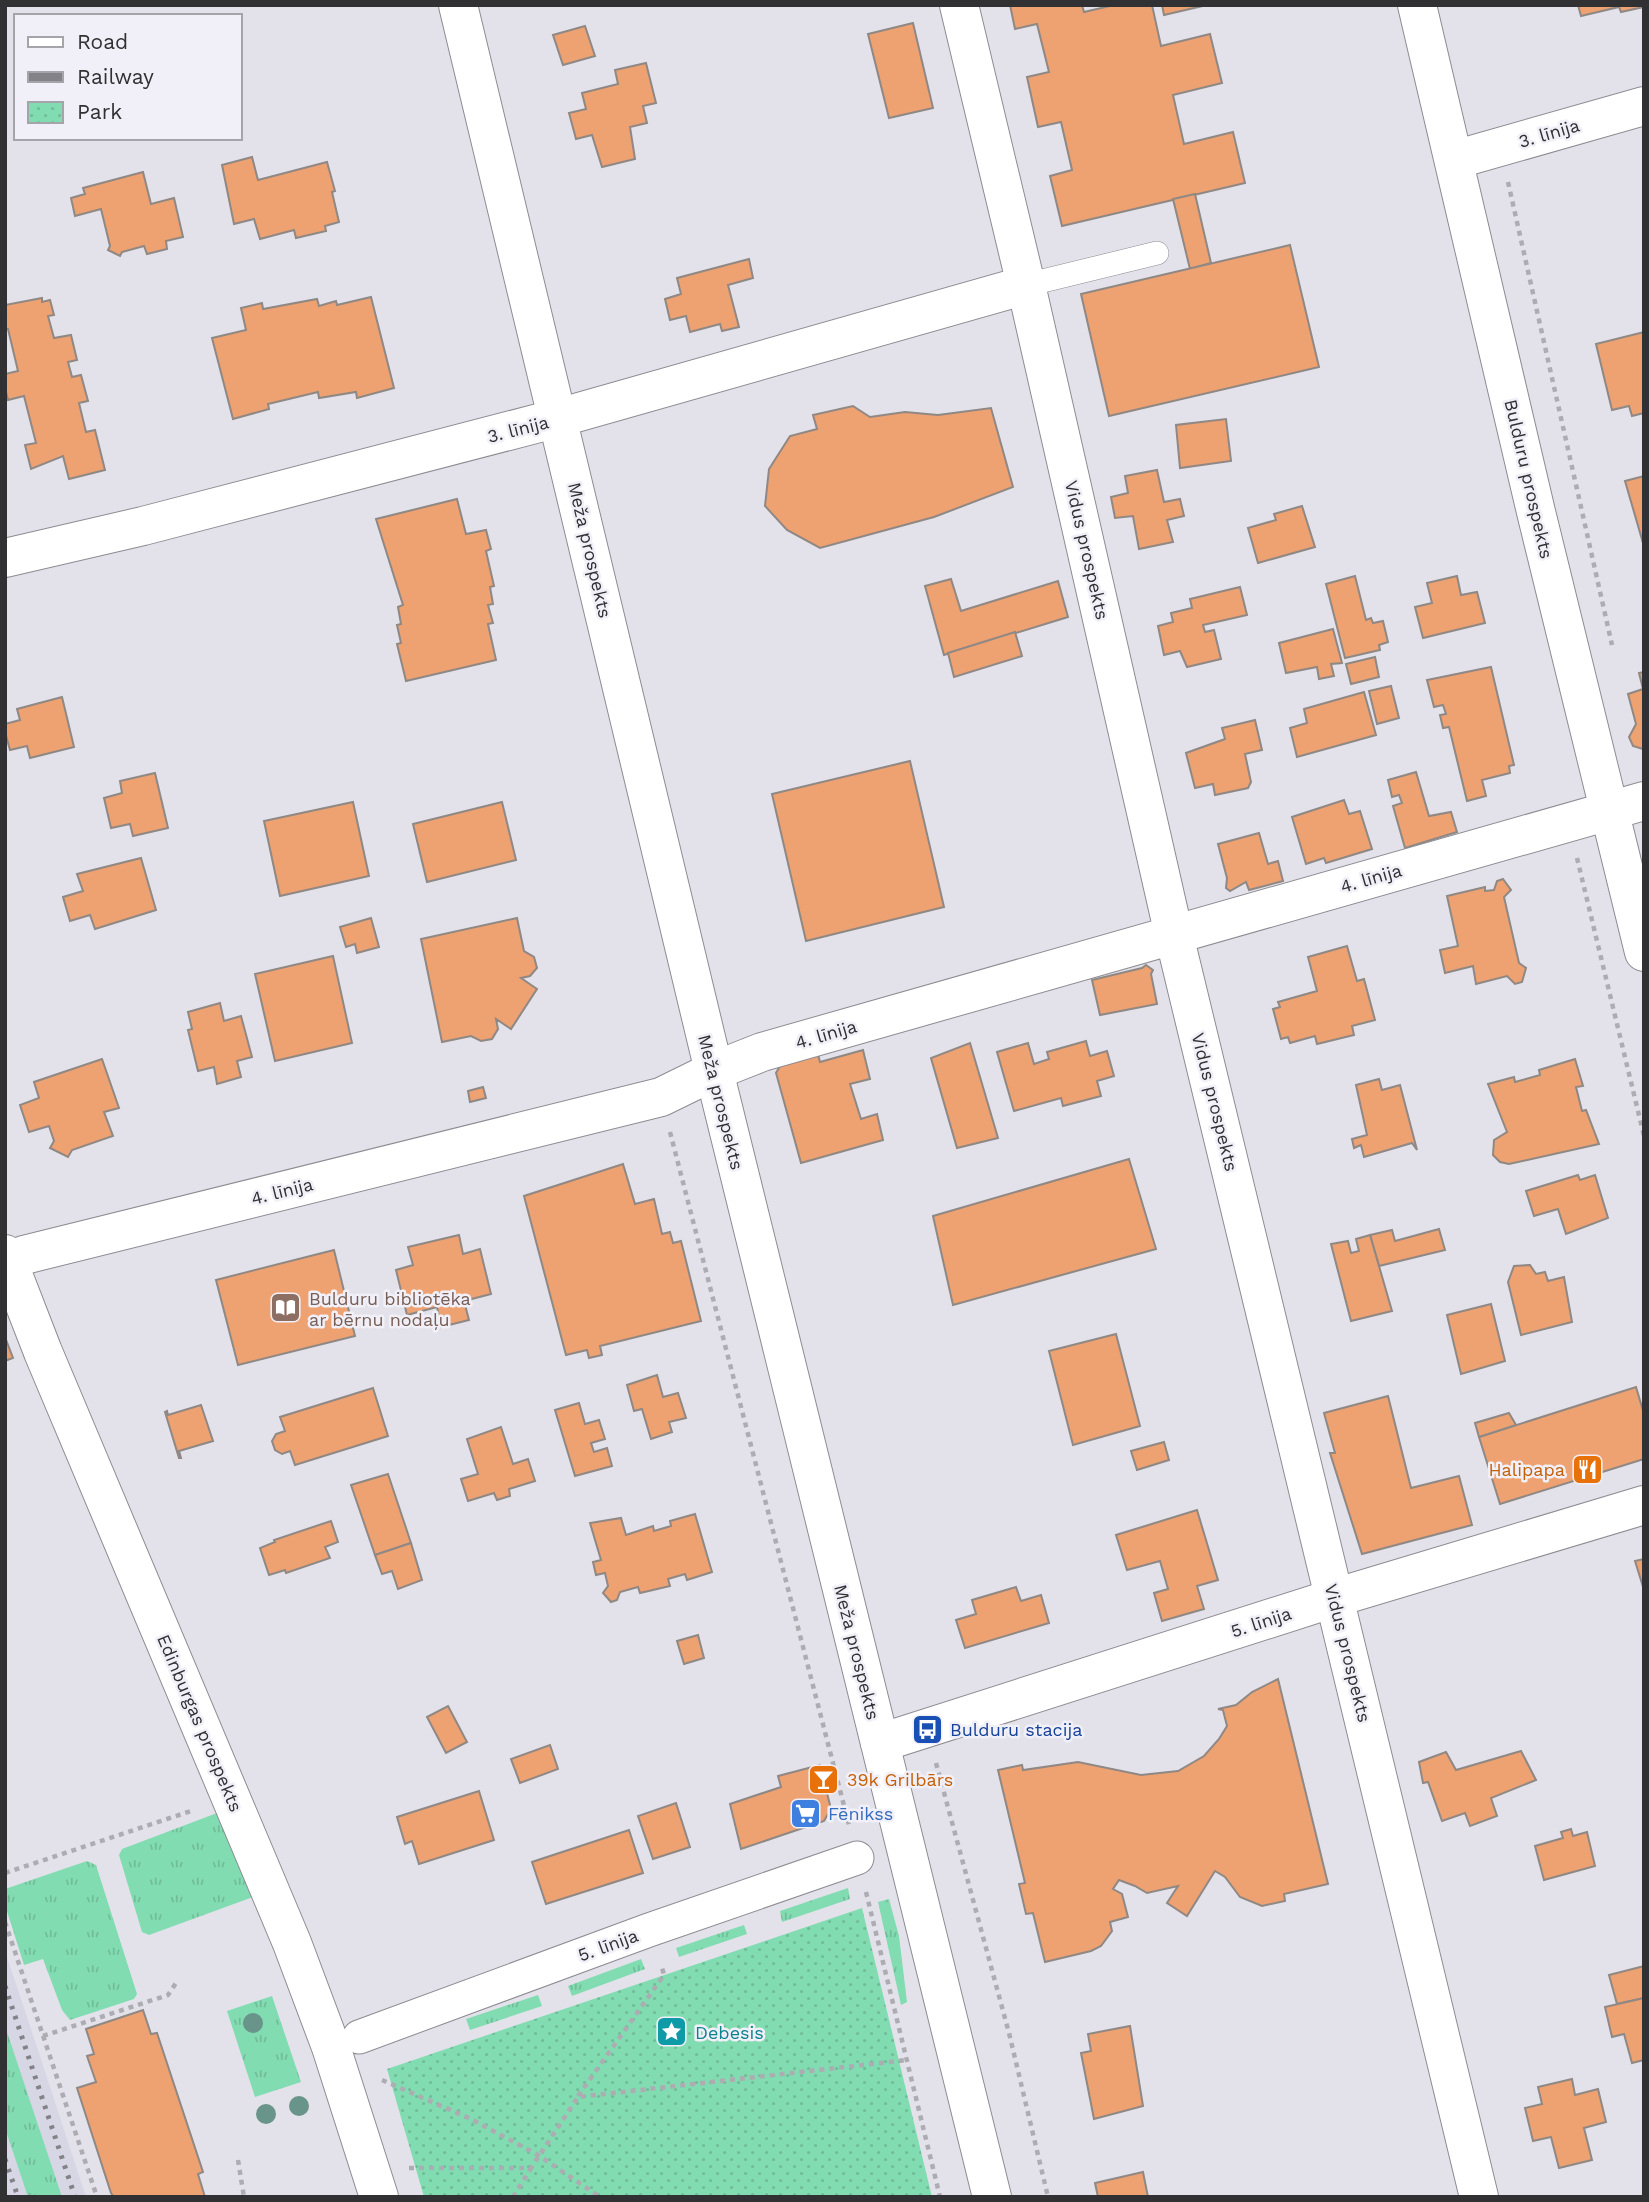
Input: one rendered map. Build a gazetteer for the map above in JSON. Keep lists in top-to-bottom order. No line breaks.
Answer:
{"streets":{"street":["3. līnija","Bulduru prospekts","Meža prospekts","Vidus prospekts","4. līnija","5. līnija","Edinburgas prospekts"]},"crossings":[["3. līnija","Bulduru prospekts"],["3. līnija","Meža prospekts"],["3. līnija","Vidus prospekts"],["Bulduru prospekts","4. līnija"],["Meža prospekts","4. līnija"],["Meža prospekts","5. līnija"],["Vidus prospekts","4. līnija"],["Vidus prospekts","5. līnija"],["4. līnija","Edinburgas prospekts"]],"places":{"library":["Bulduru bibliotēka ar bērnu nodaļu"],"restaurant":["Halipapa"],"bus stop":["Bulduru stacija"],"bar":["39k Grilbārs"],"supermarket":["Fēnikss"],"place":["Debesis"]},"legend":["Road","Railway","Park"]}
